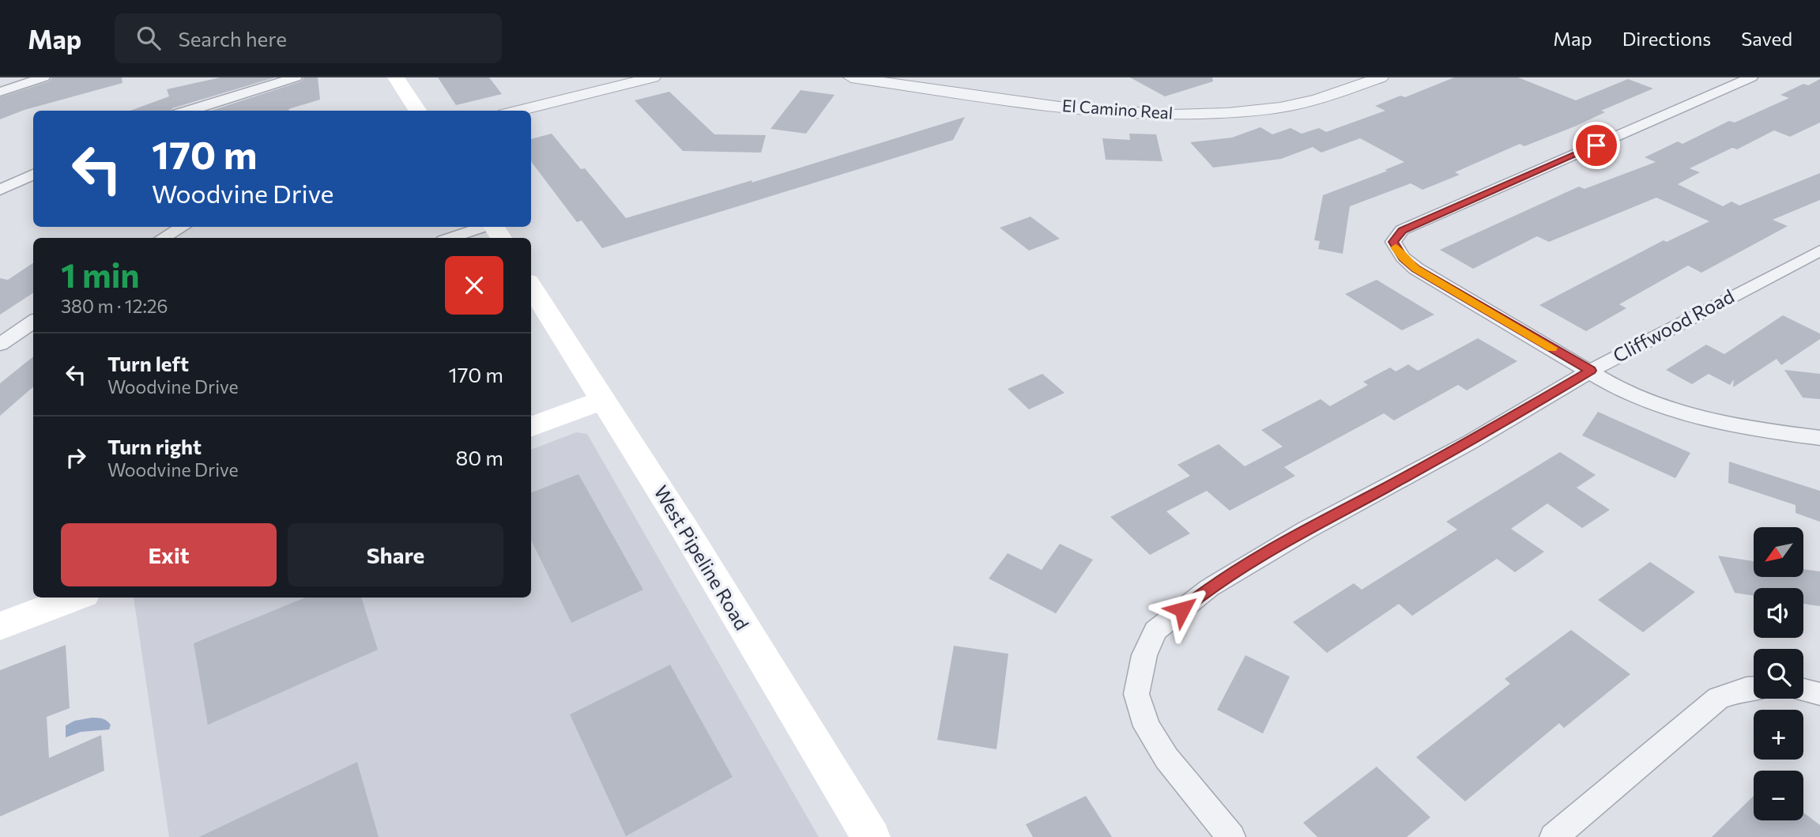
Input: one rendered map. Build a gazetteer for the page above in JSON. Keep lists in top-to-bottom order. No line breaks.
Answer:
{"streets":{"main road":["West Pipeline Road"],"street":["El Camino Real","Cliffwood Road"]},"north":"bottom left","page":{"header":"Map","search":"Search here","nav":["Map","Directions","Saved"],"turn":["170 m","Woodvine Drive"],"heading":["1 min","380 m · 12:26"],"list":[{"name":"Turn left","note":"Woodvine Drive","value":"170 m"},{"name":"Turn right","note":"Woodvine Drive","value":"80 m"}],"buttons":["Exit","Share"],"map_buttons":["+","−"]}}
